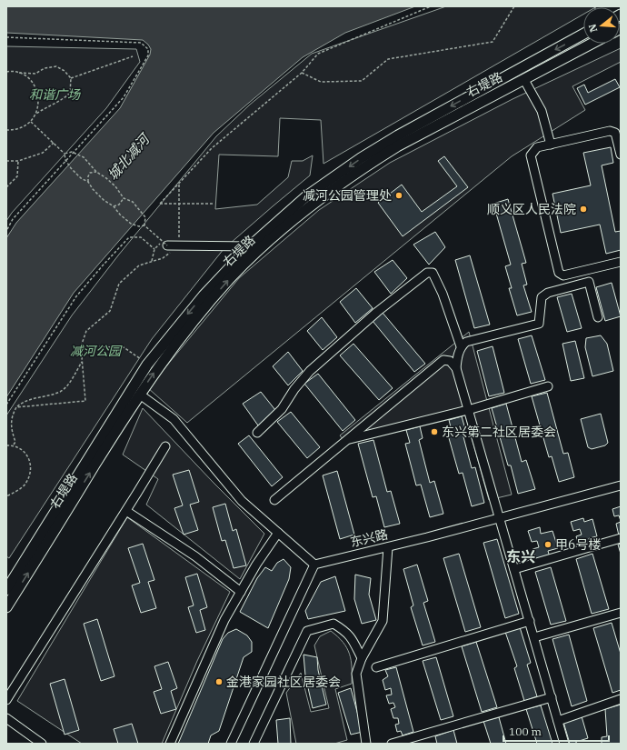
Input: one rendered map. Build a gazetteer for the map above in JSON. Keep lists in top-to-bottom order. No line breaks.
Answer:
{"streets":{"main road":["右堤路"],"street":["东兴路"]},"districts":["东兴"],"water":["城北减河"],"parks":["和谐广场","减河公园"],"places":["减河公园管理处","顺义区人民法院","东兴第二社区居委会","甲6号楼","金港家园社区居委会"],"scale_bar":"100 m","north":"left"}
